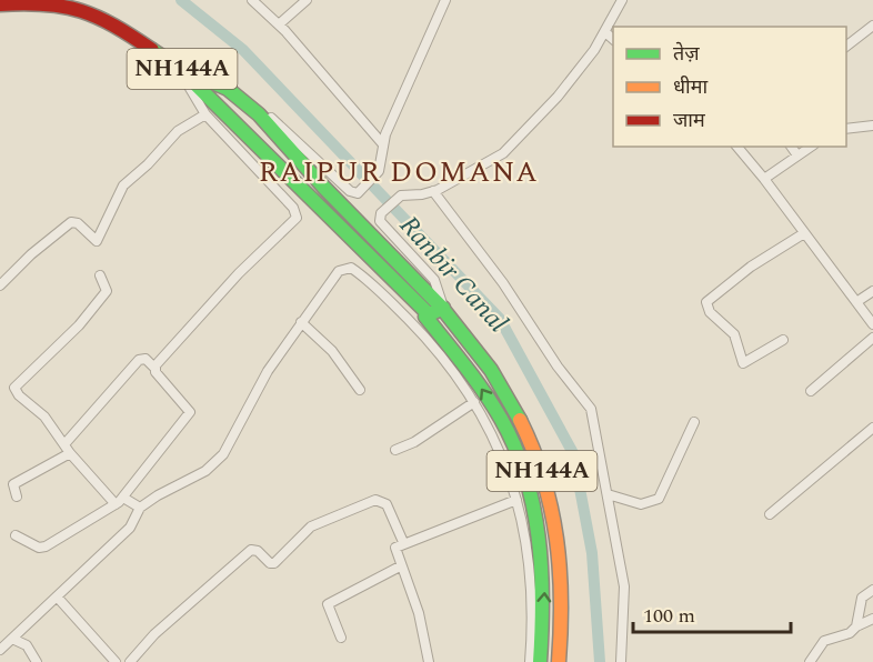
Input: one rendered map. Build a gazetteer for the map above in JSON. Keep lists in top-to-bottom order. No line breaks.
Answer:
{"streets":{"main road":["NH144A"]},"districts":["RAIPUR DOMANA"],"water":["Ranbir Canal"],"legend":["तेज़","धीमा","जाम"],"scale_bar":"100 m"}
